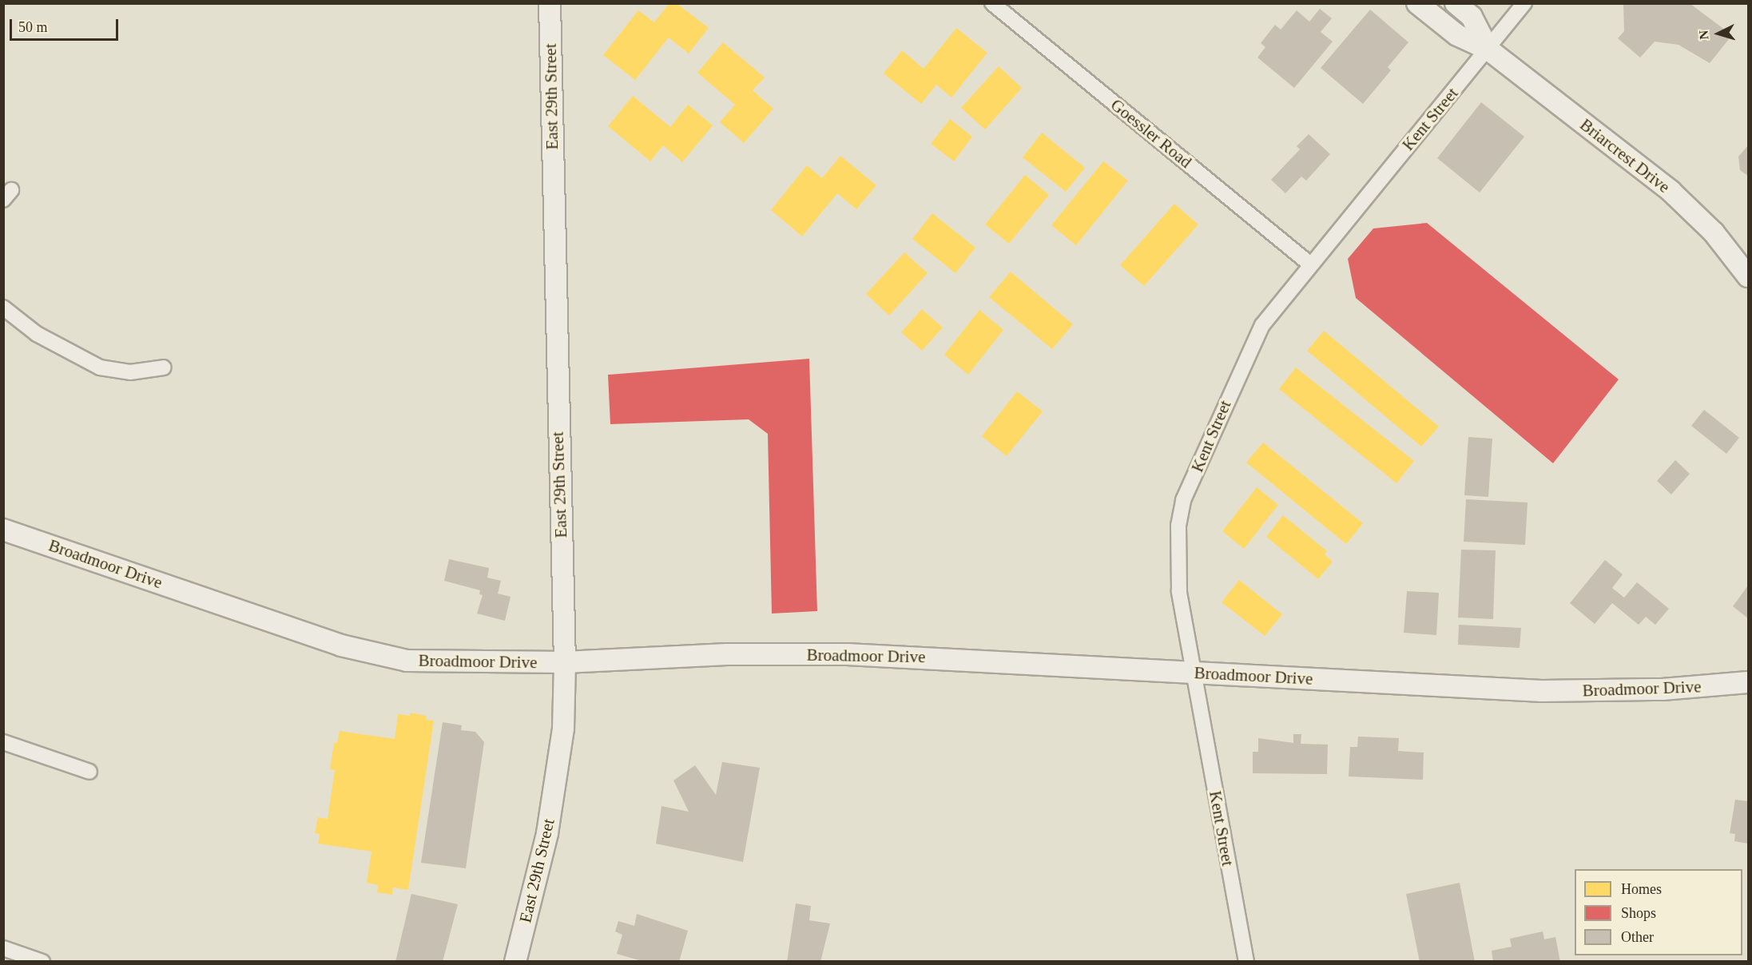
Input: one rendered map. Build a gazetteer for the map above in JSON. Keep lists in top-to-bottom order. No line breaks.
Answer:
{"streets":{"street":["East 29th Street","Kent Street","Goessler Road","Briarcrest Drive","Broadmoor Drive"]},"crossings":[["East 29th Street","Broadmoor Drive"],["Kent Street","Goessler Road"],["Kent Street","Briarcrest Drive"],["Kent Street","Broadmoor Drive"]],"legend":["Homes","Shops","Other"],"scale_bar":"50 m","north":"left"}
